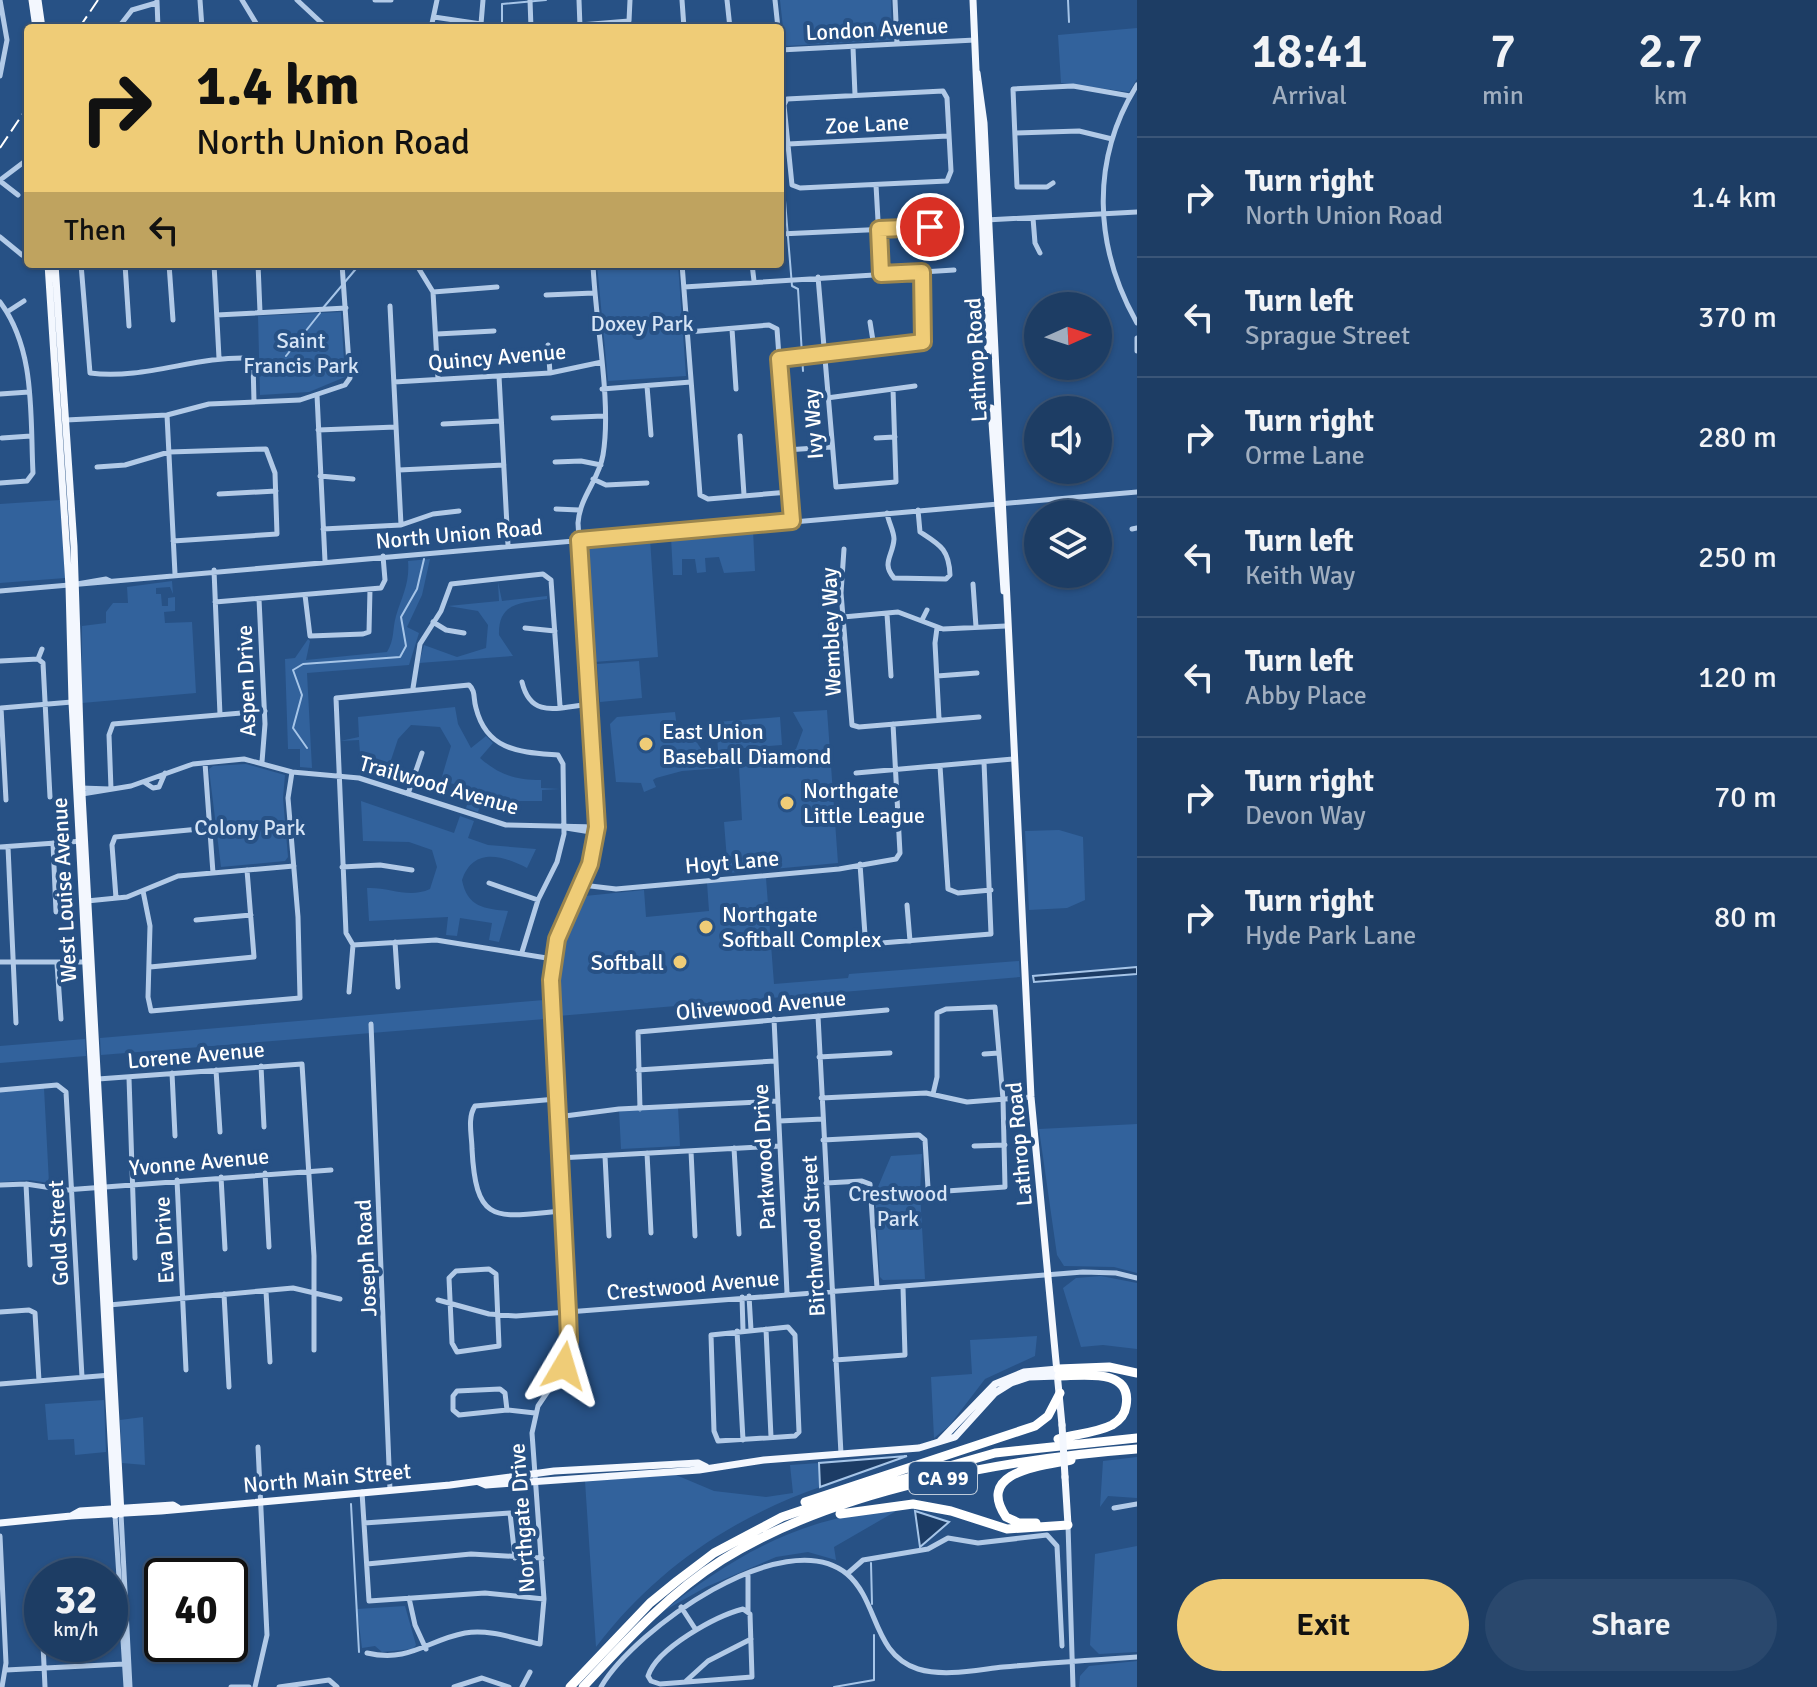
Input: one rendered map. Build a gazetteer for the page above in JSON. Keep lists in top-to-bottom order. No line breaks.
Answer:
{"streets":{"highway":["CA 99"],"main road":["Lathrop Road","West Louise Avenue","North Main Street"],"street":["London Avenue","Zoe Lane","Quincy Avenue","Ivy Way","North Union Road","Wembley Way","Aspen Drive","Trailwood Avenue","Hoyt Lane","Olivewood Avenue","Lorene Avenue","Parkwood Drive","Yvonne Avenue","Gold Street","Birchwood Street","Eva Drive","Joseph Road","Crestwood Avenue","Northgate Drive"]},"crossings":[["London Avenue","Lathrop Road"],["Quincy Avenue","Northgate Drive"],["Lathrop Road","North Union Road"],["Lathrop Road","Crestwood Avenue"],["Lathrop Road","North Main Street"],["North Union Road","West Louise Avenue"],["North Union Road","Northgate Drive"],["Aspen Drive","Trailwood Avenue"],["Trailwood Avenue","West Louise Avenue"],["Trailwood Avenue","Northgate Drive"],["Hoyt Lane","Northgate Drive"],["West Louise Avenue","Lorene Avenue"],["West Louise Avenue","Yvonne Avenue"],["West Louise Avenue","North Main Street"],["Olivewood Avenue","Parkwood Drive"],["Olivewood Avenue","Birchwood Street"],["Lorene Avenue","Yvonne Avenue"],["Parkwood Drive","Crestwood Avenue"],["Yvonne Avenue","Gold Street"],["Yvonne Avenue","Eva Drive"],["Birchwood Street","Crestwood Avenue"],["Birchwood Street","North Main Street"],["Joseph Road","North Main Street"],["Crestwood Avenue","Northgate Drive"],["North Main Street","Northgate Drive"]],"parks":["Doxey Park","Saint Francis Park","Colony Park","Crestwood Park"],"places":["East Union Baseball Diamond","Northgate Little League","Northgate Softball Complex","Softball"],"north":"right","page":{"eta":["18:41","Arrival","7","min","2.7","km"],"turn":["1.4 km","North Union Road"],"list":[{"name":"Turn right","note":"North Union Road","value":"1.4 km"},{"name":"Turn left","note":"Sprague Street","value":"370 m"},{"name":"Turn right","note":"Orme Lane","value":"280 m"},{"name":"Turn left","note":"Keith Way","value":"250 m"},{"name":"Turn left","note":"Abby Place","value":"120 m"},{"name":"Turn right","note":"Devon Way","value":"70 m"},{"name":"Turn right","note":"Hyde Park Lane","value":"80 m"}],"then":"Then","speed":"32 km/h","limit":"40","buttons":["Exit","Share"]}}
